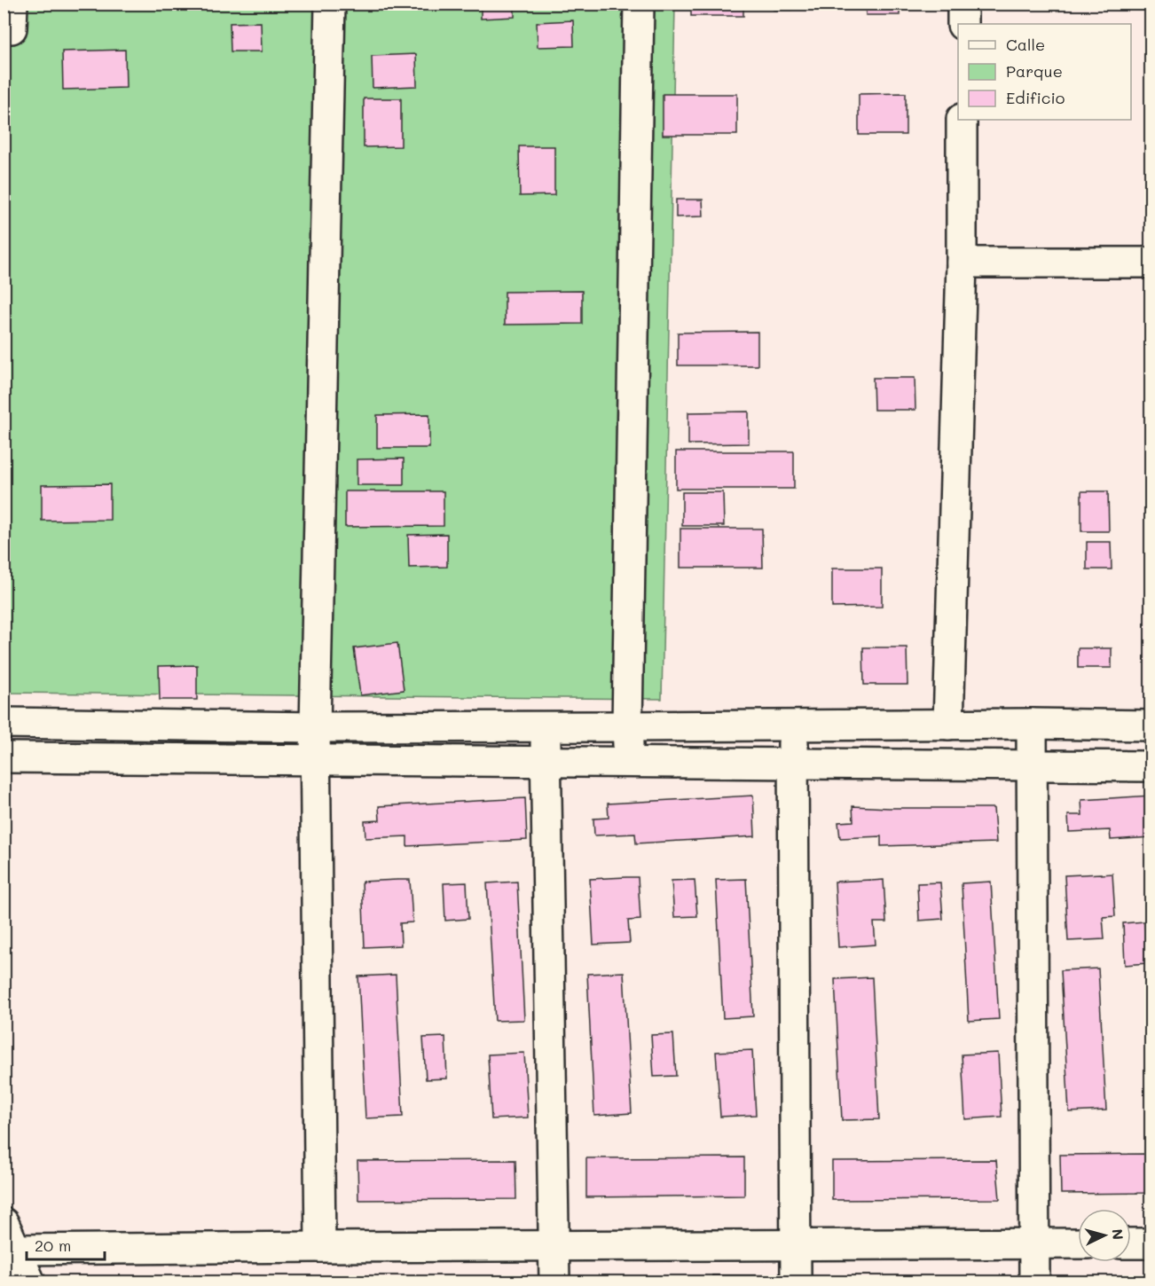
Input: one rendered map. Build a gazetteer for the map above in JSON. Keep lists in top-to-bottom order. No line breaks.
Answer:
{"legend":["Calle","Parque","Edificio"],"scale_bar":"20 m","north":"right"}
